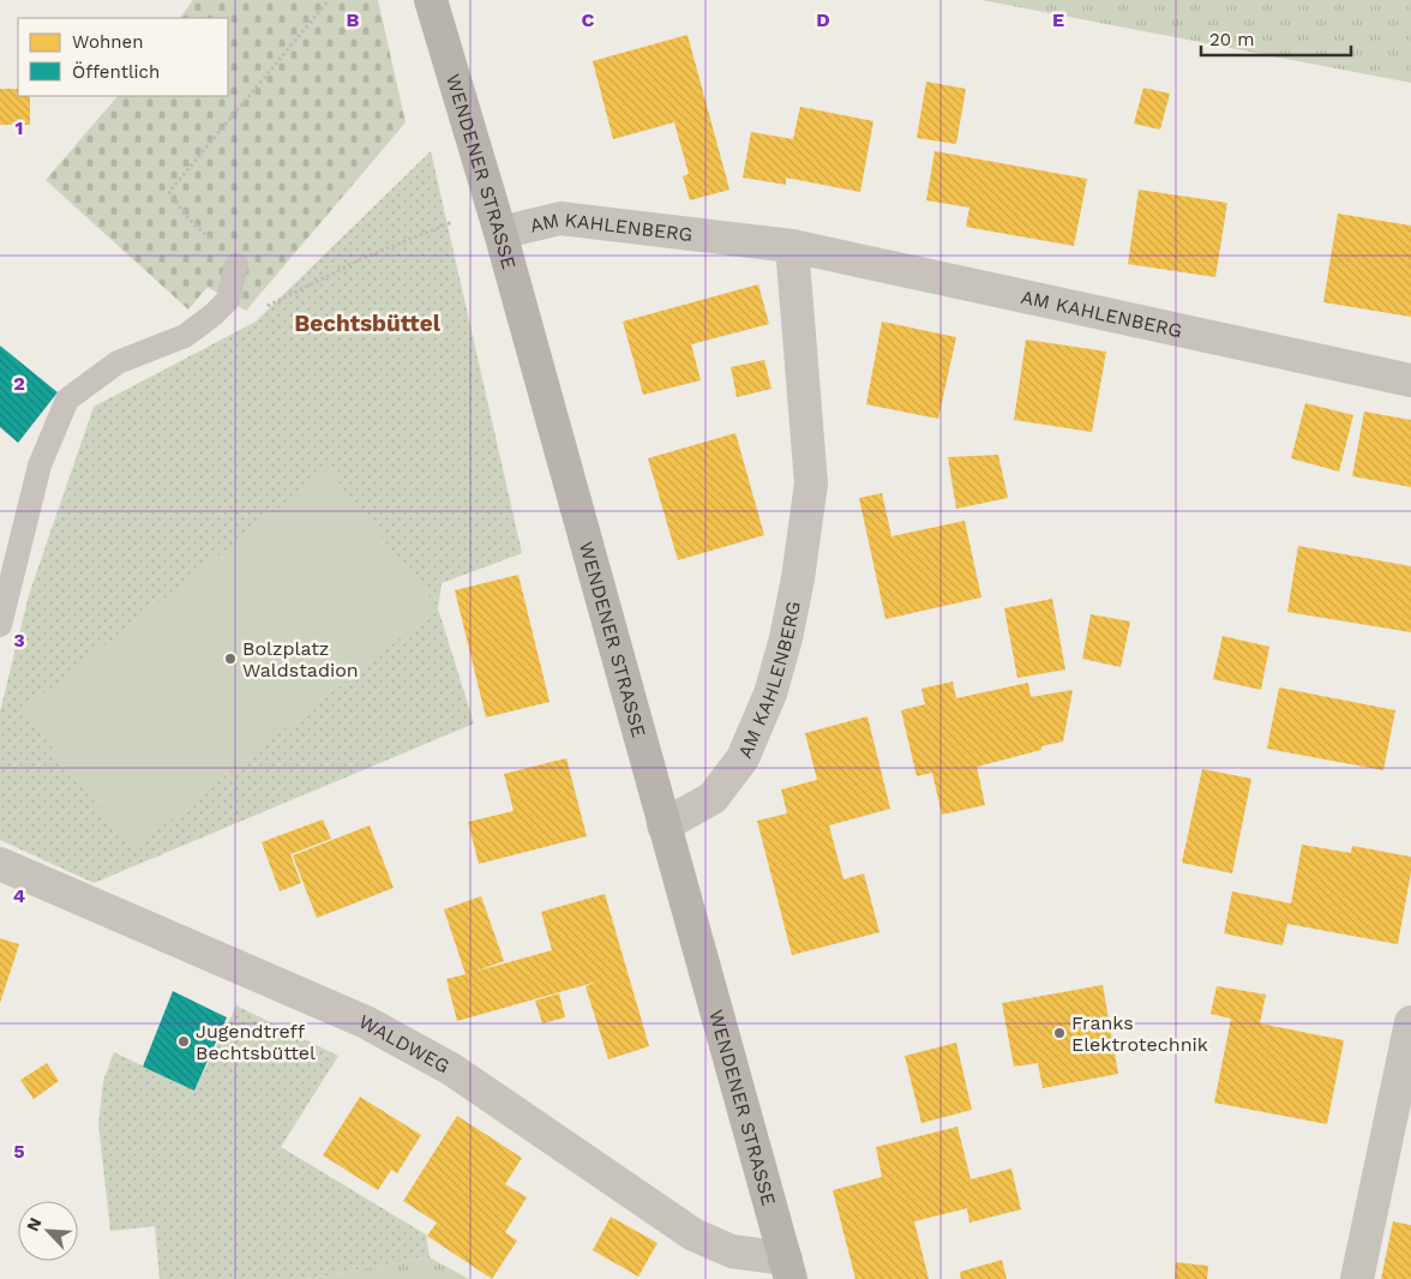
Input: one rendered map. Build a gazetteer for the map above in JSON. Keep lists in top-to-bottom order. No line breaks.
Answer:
{"streets":{"main road":["WENDENER STRASSE"],"street":["AM KAHLENBERG","WALDWEG"]},"crossings":[["WENDENER STRASSE","AM KAHLENBERG"],["WENDENER STRASSE","WALDWEG"]],"districts":["Bechtsbüttel"],"places":["Bolzplatz Waldstadion","Franks Elektrotechnik","Jugendtreff Bechtsbüttel"],"legend":["Wohnen","Öffentlich"],"scale_bar":"20 m","north":"top left","grid":{"columns":["B","C","D","E"],"rows":["1","2","3","4","5"]}}
